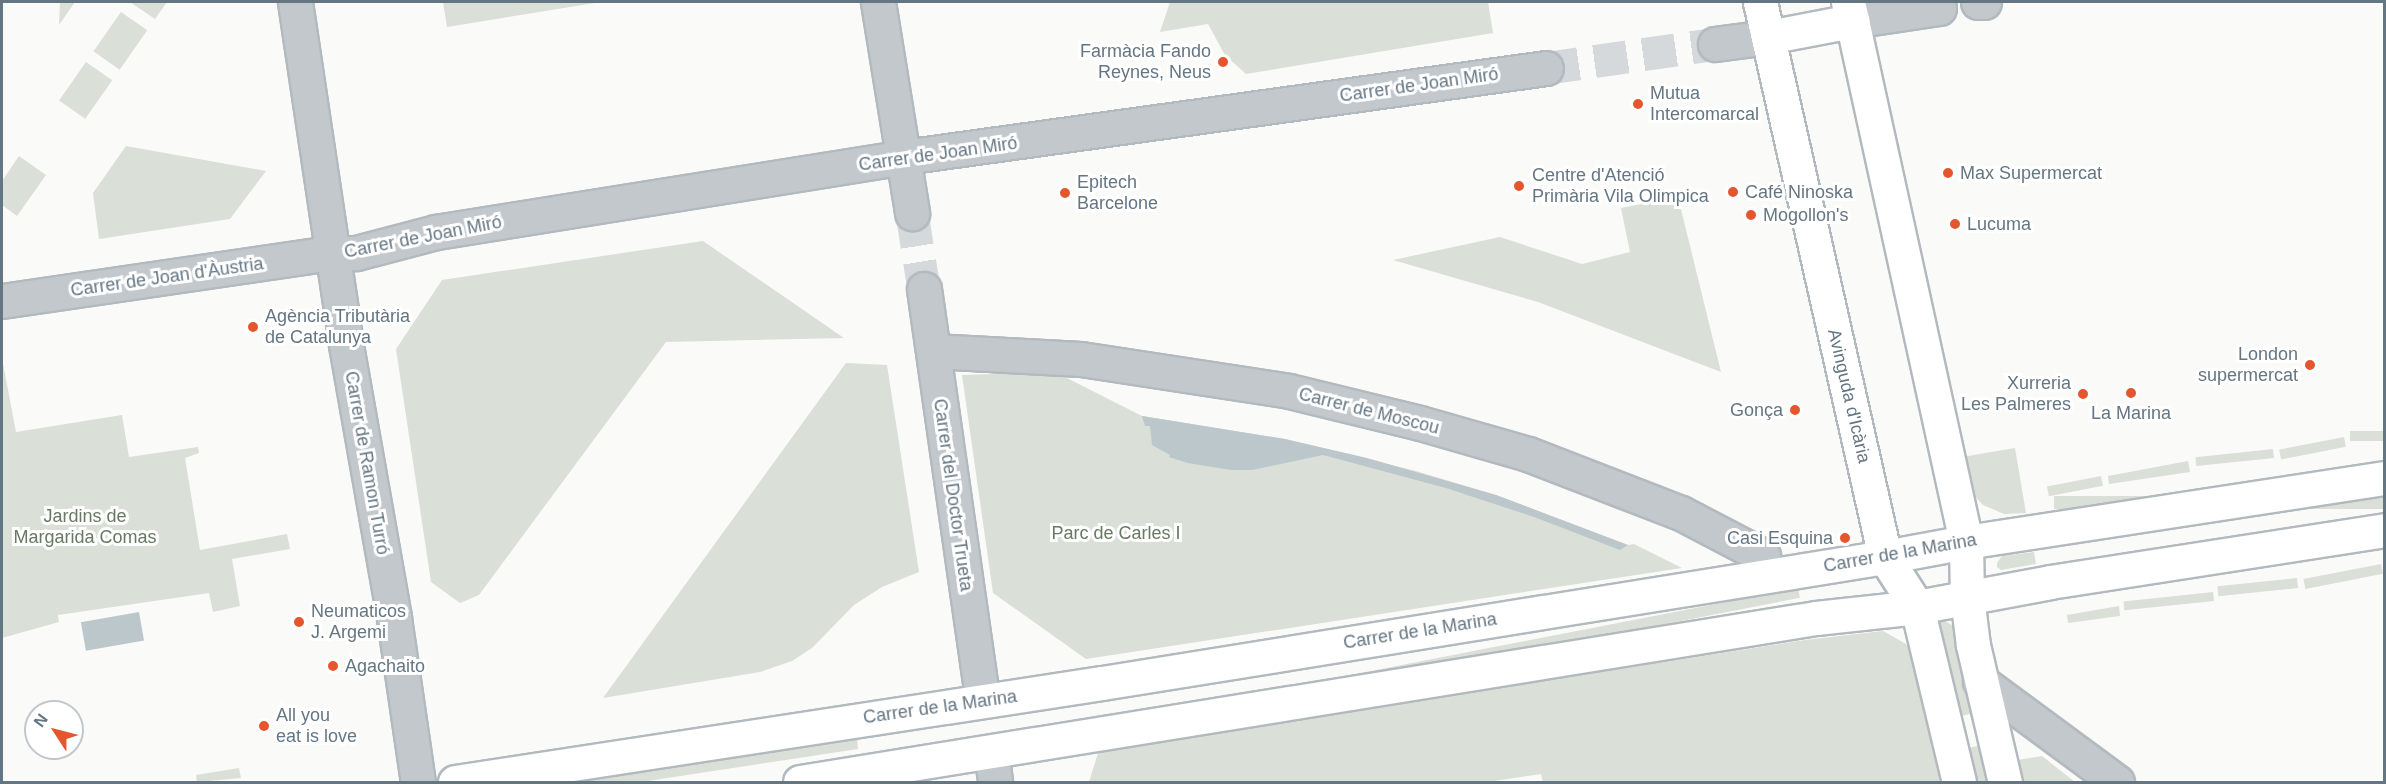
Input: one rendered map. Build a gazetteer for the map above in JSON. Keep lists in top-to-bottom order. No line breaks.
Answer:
{"streets":{"street":["Carrer de Joan Miró","Carrer de Joan d'Àustria","Avinguda d'Icària","Carrer de Moscou","Carrer de Ramon Turró","Carrer del Doctor Trueta","Carrer de la Marina"]},"crossings":[["Carrer de Joan Miró","Carrer de Joan d'Àustria"],["Carrer de Joan Miró","Carrer de Ramon Turró"],["Carrer de Joan d'Àustria","Carrer de Ramon Turró"],["Avinguda d'Icària","Carrer de la Marina"],["Carrer de Moscou","Carrer del Doctor Trueta"],["Carrer de Moscou","Carrer de la Marina"],["Carrer del Doctor Trueta","Carrer de la Marina"]],"parks":["Jardins de Margarida Comas","Parc de Carles I"],"places":["Farmàcia Fando Reynes, Neus","Mutua Intercomarcal","Max Supermercat","Centre d'Atenció Primària Vila Olimpica","Café Ninoska","Epitech Barcelone","Mogollon's","Lucuma","Agència Tributària de Catalunya","London supermercat","La Marina","Xurreria Les Palmeres","Gonça","Casi Esquina","Neumaticos J. Argemi","Agachaito","All you eat is love"],"north":"top left"}
